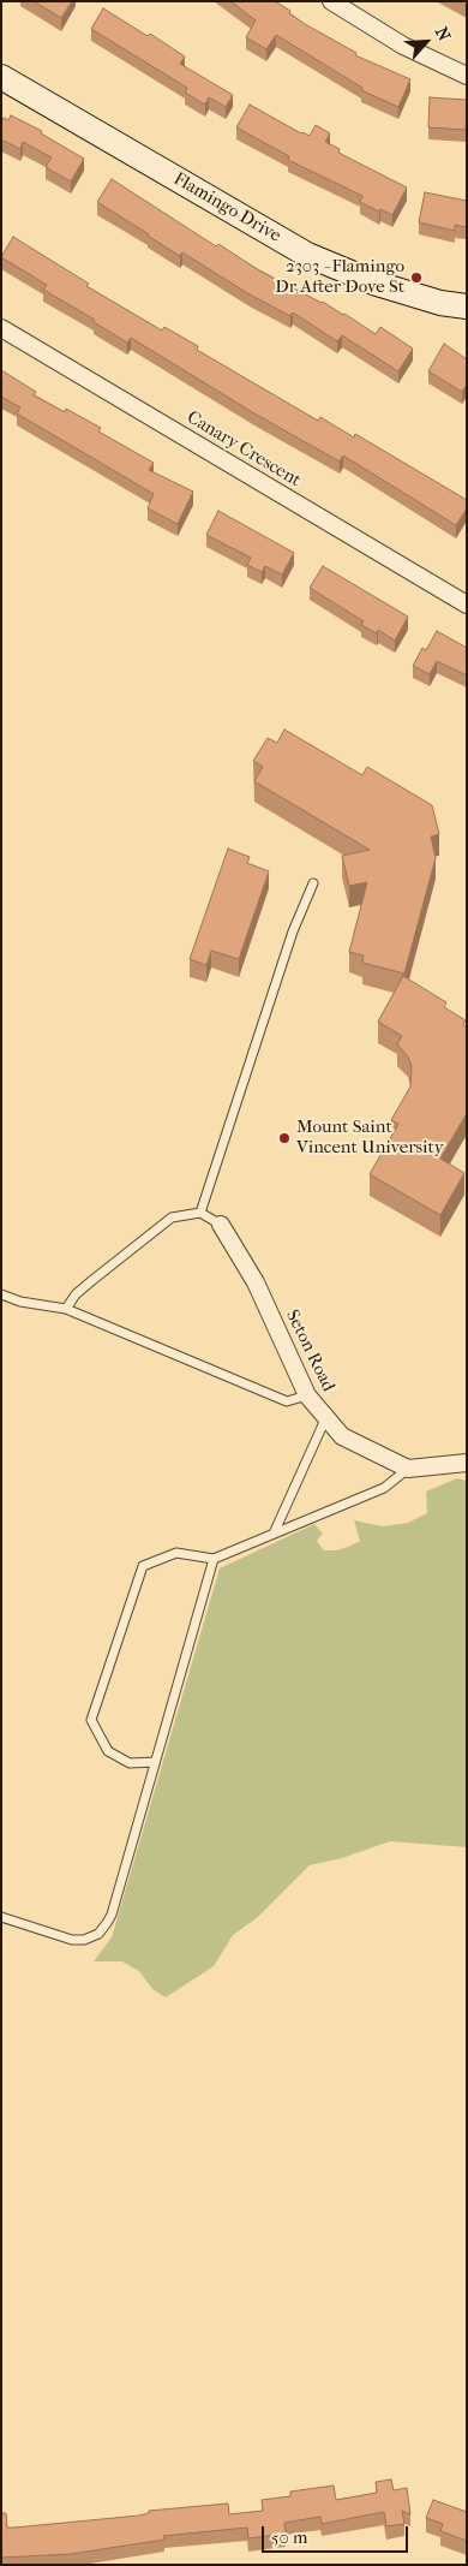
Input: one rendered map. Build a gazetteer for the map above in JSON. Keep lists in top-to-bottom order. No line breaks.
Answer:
{"streets":{"street":["Flamingo Drive","Canary Crescent","Seton Road"]},"places":["2303 - Flamingo Dr After Dove St","Mount Saint Vincent University"],"scale_bar":"50 m","north":"top right"}
